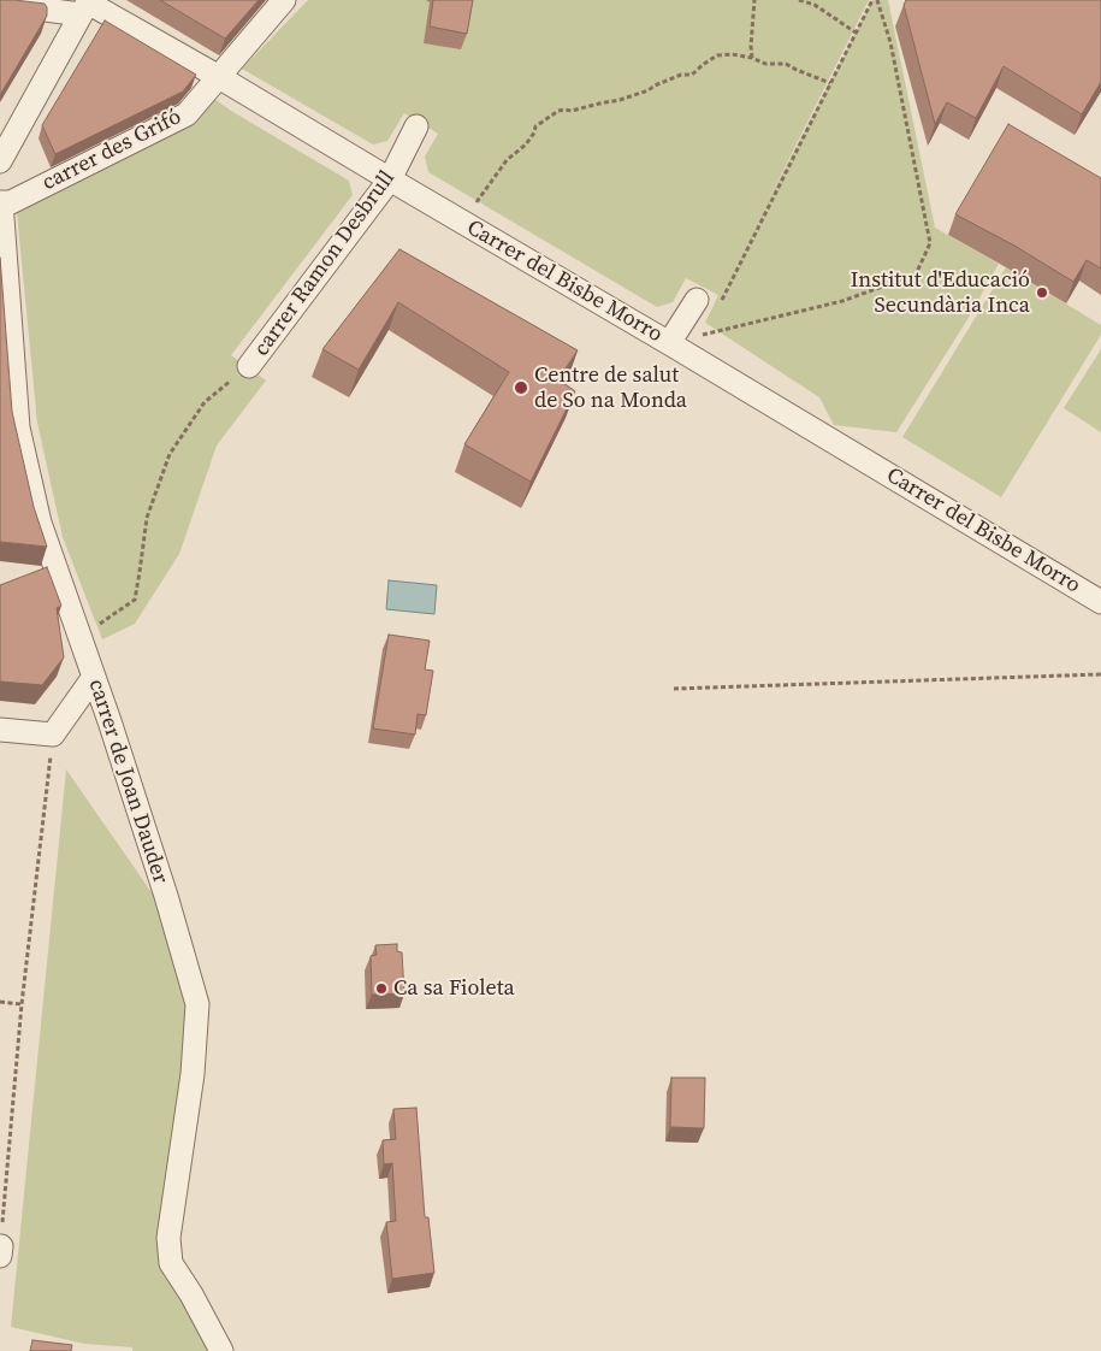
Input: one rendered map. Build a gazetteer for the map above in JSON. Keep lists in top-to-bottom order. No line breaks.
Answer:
{"streets":{"street":["carrer des Grifó","carrer Ramon Desbrull","Carrer del Bisbe Morro","carrer de Joan Dauder"]},"crossings":[["carrer des Grifó","Carrer del Bisbe Morro"],["carrer des Grifó","carrer de Joan Dauder"],["carrer Ramon Desbrull","Carrer del Bisbe Morro"]],"places":["Institut d'Educació Secundària Inca","Centre de salut de So na Monda","Ca sa Fioleta"]}
